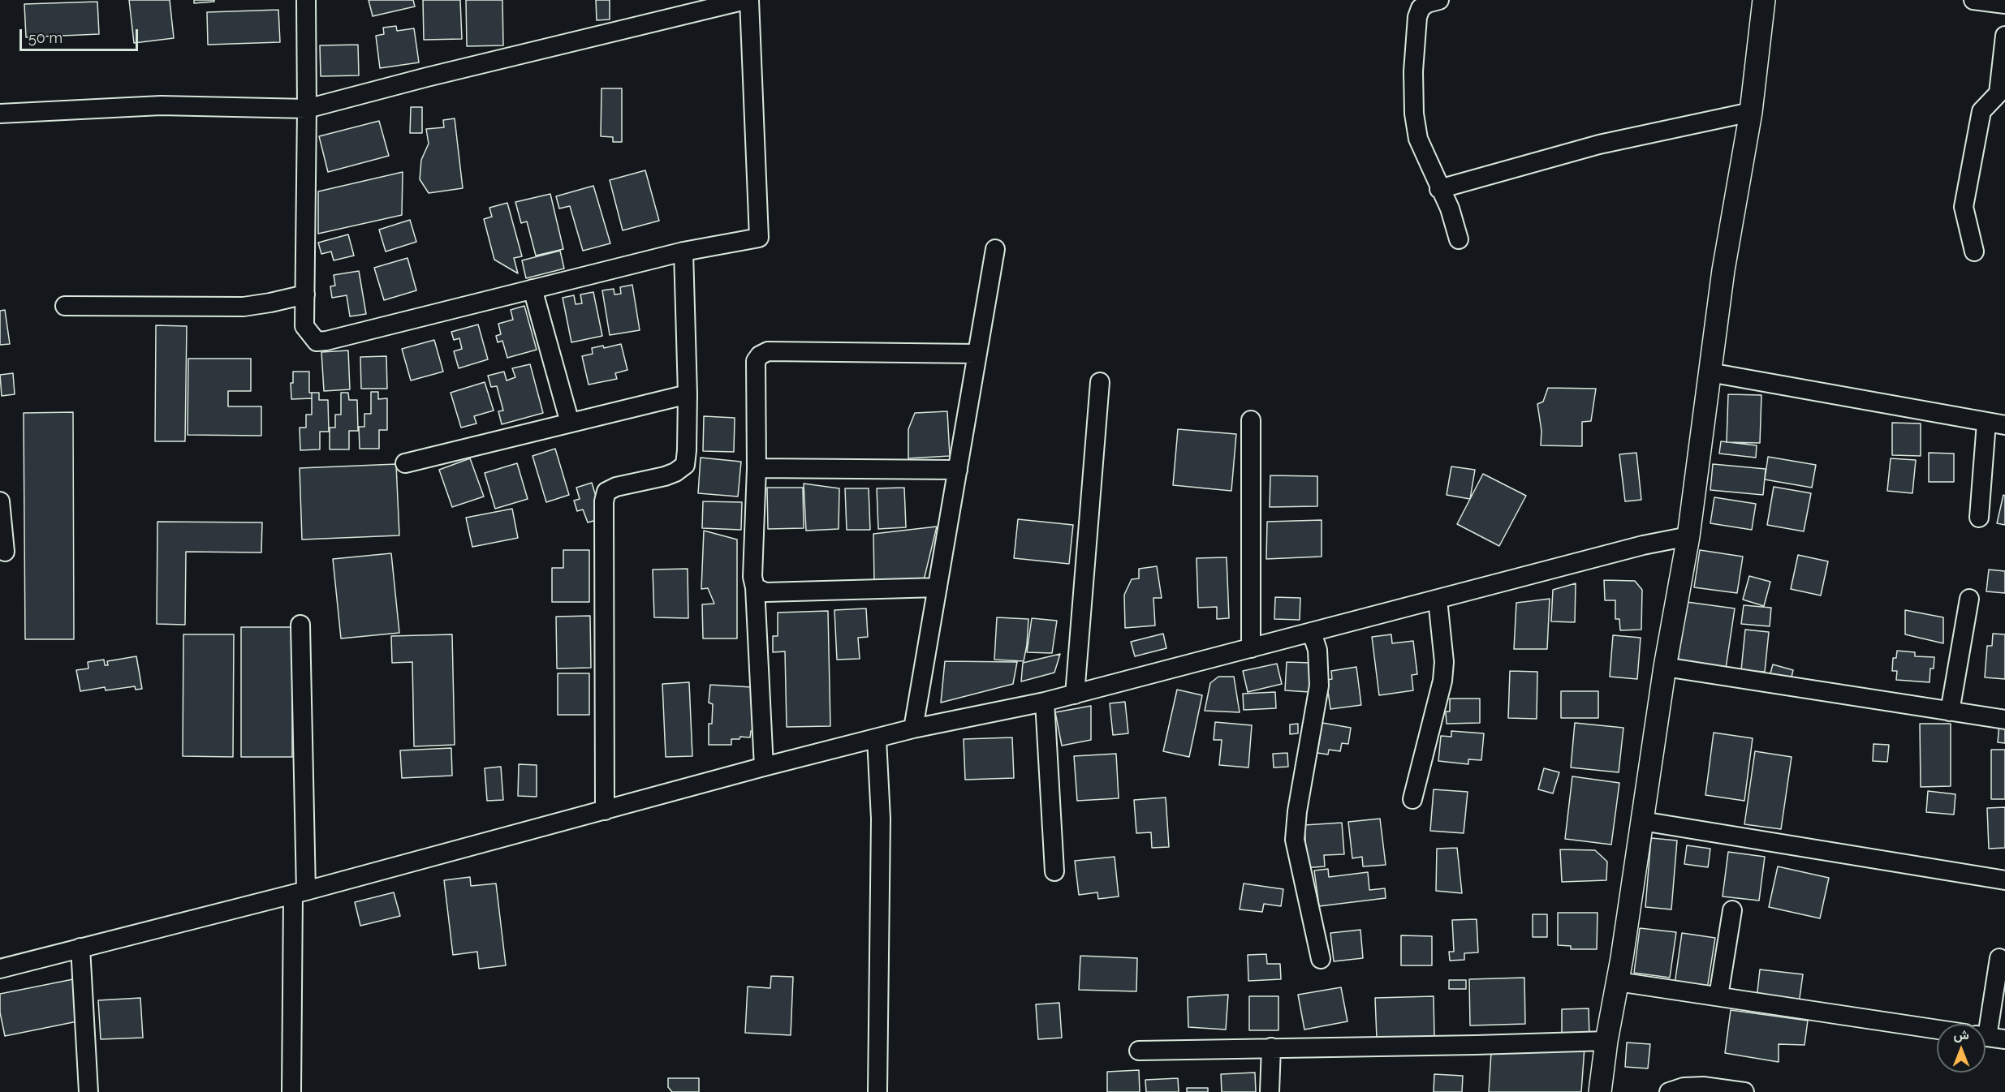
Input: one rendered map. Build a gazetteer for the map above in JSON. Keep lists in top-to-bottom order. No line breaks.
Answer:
{"scale_bar":"50 m","north":"top"}
